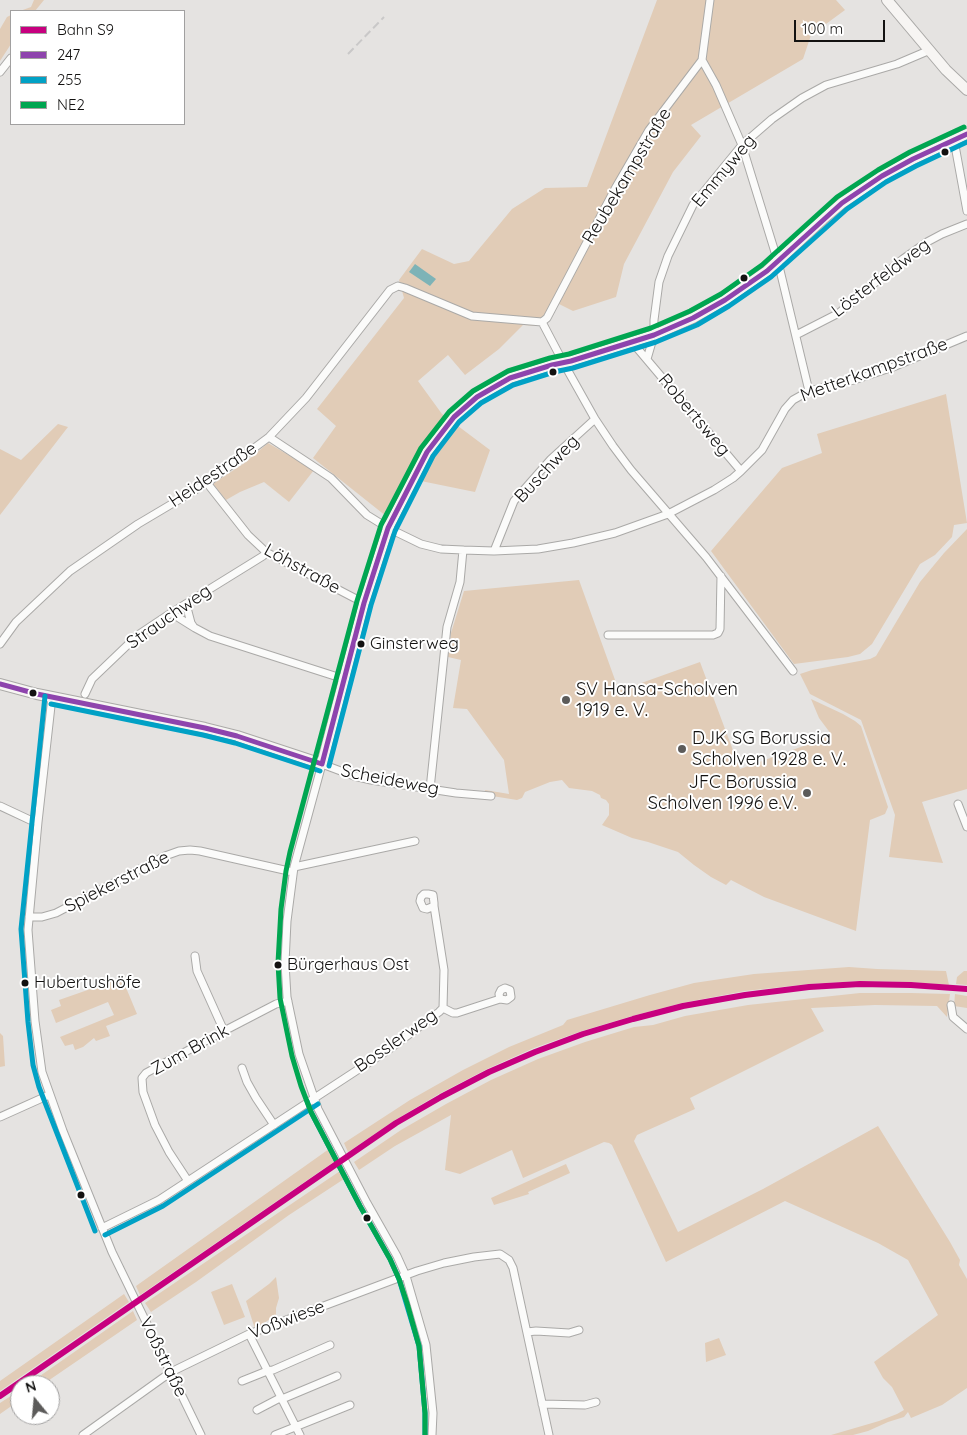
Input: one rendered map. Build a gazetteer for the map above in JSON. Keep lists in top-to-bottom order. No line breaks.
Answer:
{"streets":{"street":["Emmyweg","Reubekampstraße","Lösterfeldweg","Metterkampstraße","Robertsweg","Buschweg","Heidestraße","Löhstraße","Strauchweg","Scheideweg","Spiekerstraße","Bosslerweg","Zum Brink","Voßwiese","Voßstraße"]},"crossings":[["Emmyweg","Robertsweg"],["Reubekampstraße","Heidestraße"],["Metterkampstraße","Robertsweg"],["Metterkampstraße","Buschweg"],["Metterkampstraße","Heidestraße"],["Heidestraße","Löhstraße"],["Löhstraße","Strauchweg"],["Scheideweg","Voßstraße"],["Spiekerstraße","Voßstraße"],["Bosslerweg","Zum Brink"],["Bosslerweg","Voßstraße"],["Voßwiese","Voßstraße"]],"places":["Ginsterweg","SV Hansa-Scholven 1919 e. V.","DJK SG Borussia Scholven 1928 e. V.","JFC Borussia Scholven 1996 e.V.","Bürgerhaus Ost","Hubertushöfe"],"lines":["transit line NE2","transit line 247","transit line 255","rail line S9"],"legend":["Bahn S9","247","255","NE2"],"scale_bar":"100 m","north":"top"}
